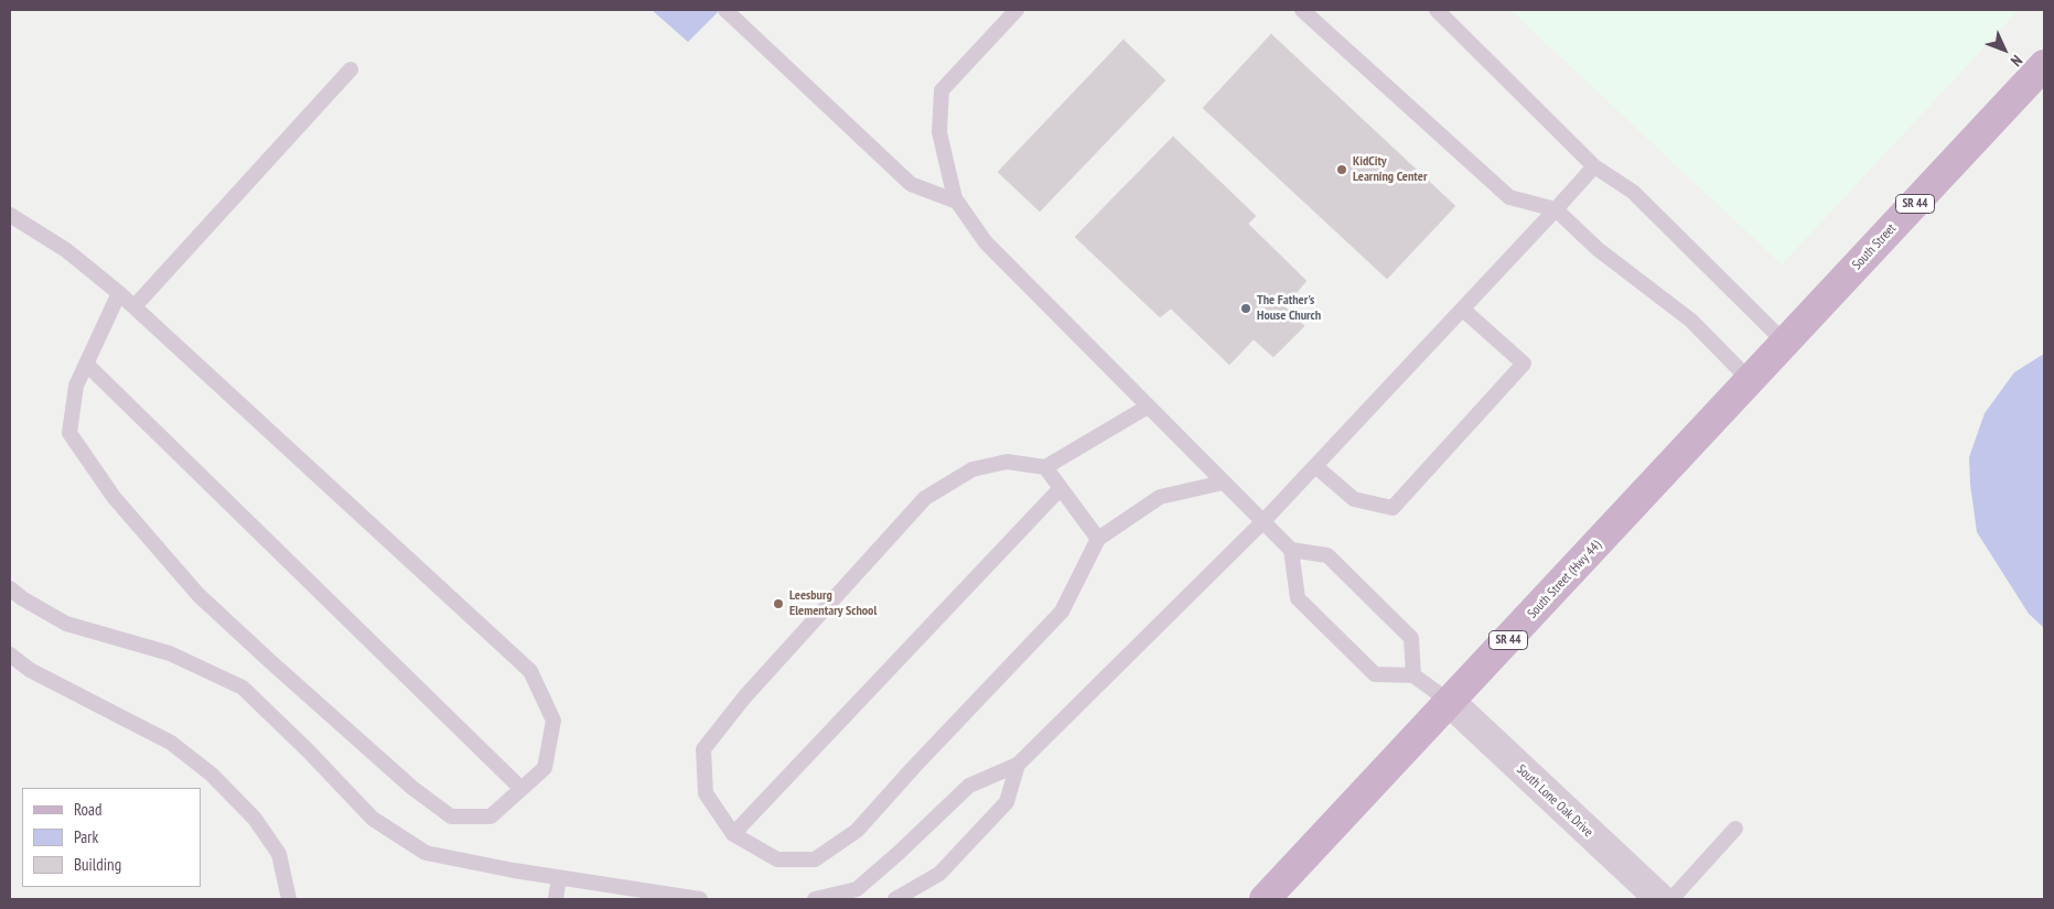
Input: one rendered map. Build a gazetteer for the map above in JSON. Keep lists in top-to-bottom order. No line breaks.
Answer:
{"streets":{"main road":["SR 44","South Street","South Street (Hwy 44)"],"street":["South Lone Oak Drive"]},"crossings":[["South Street","South Street (Hwy 44)"],["South Street (Hwy 44)","South Lone Oak Drive"]],"places":["KidCity Learning Center","The Father's House Church","Leesburg Elementary School"],"legend":["Road","Park","Building"],"north":"bottom right"}
